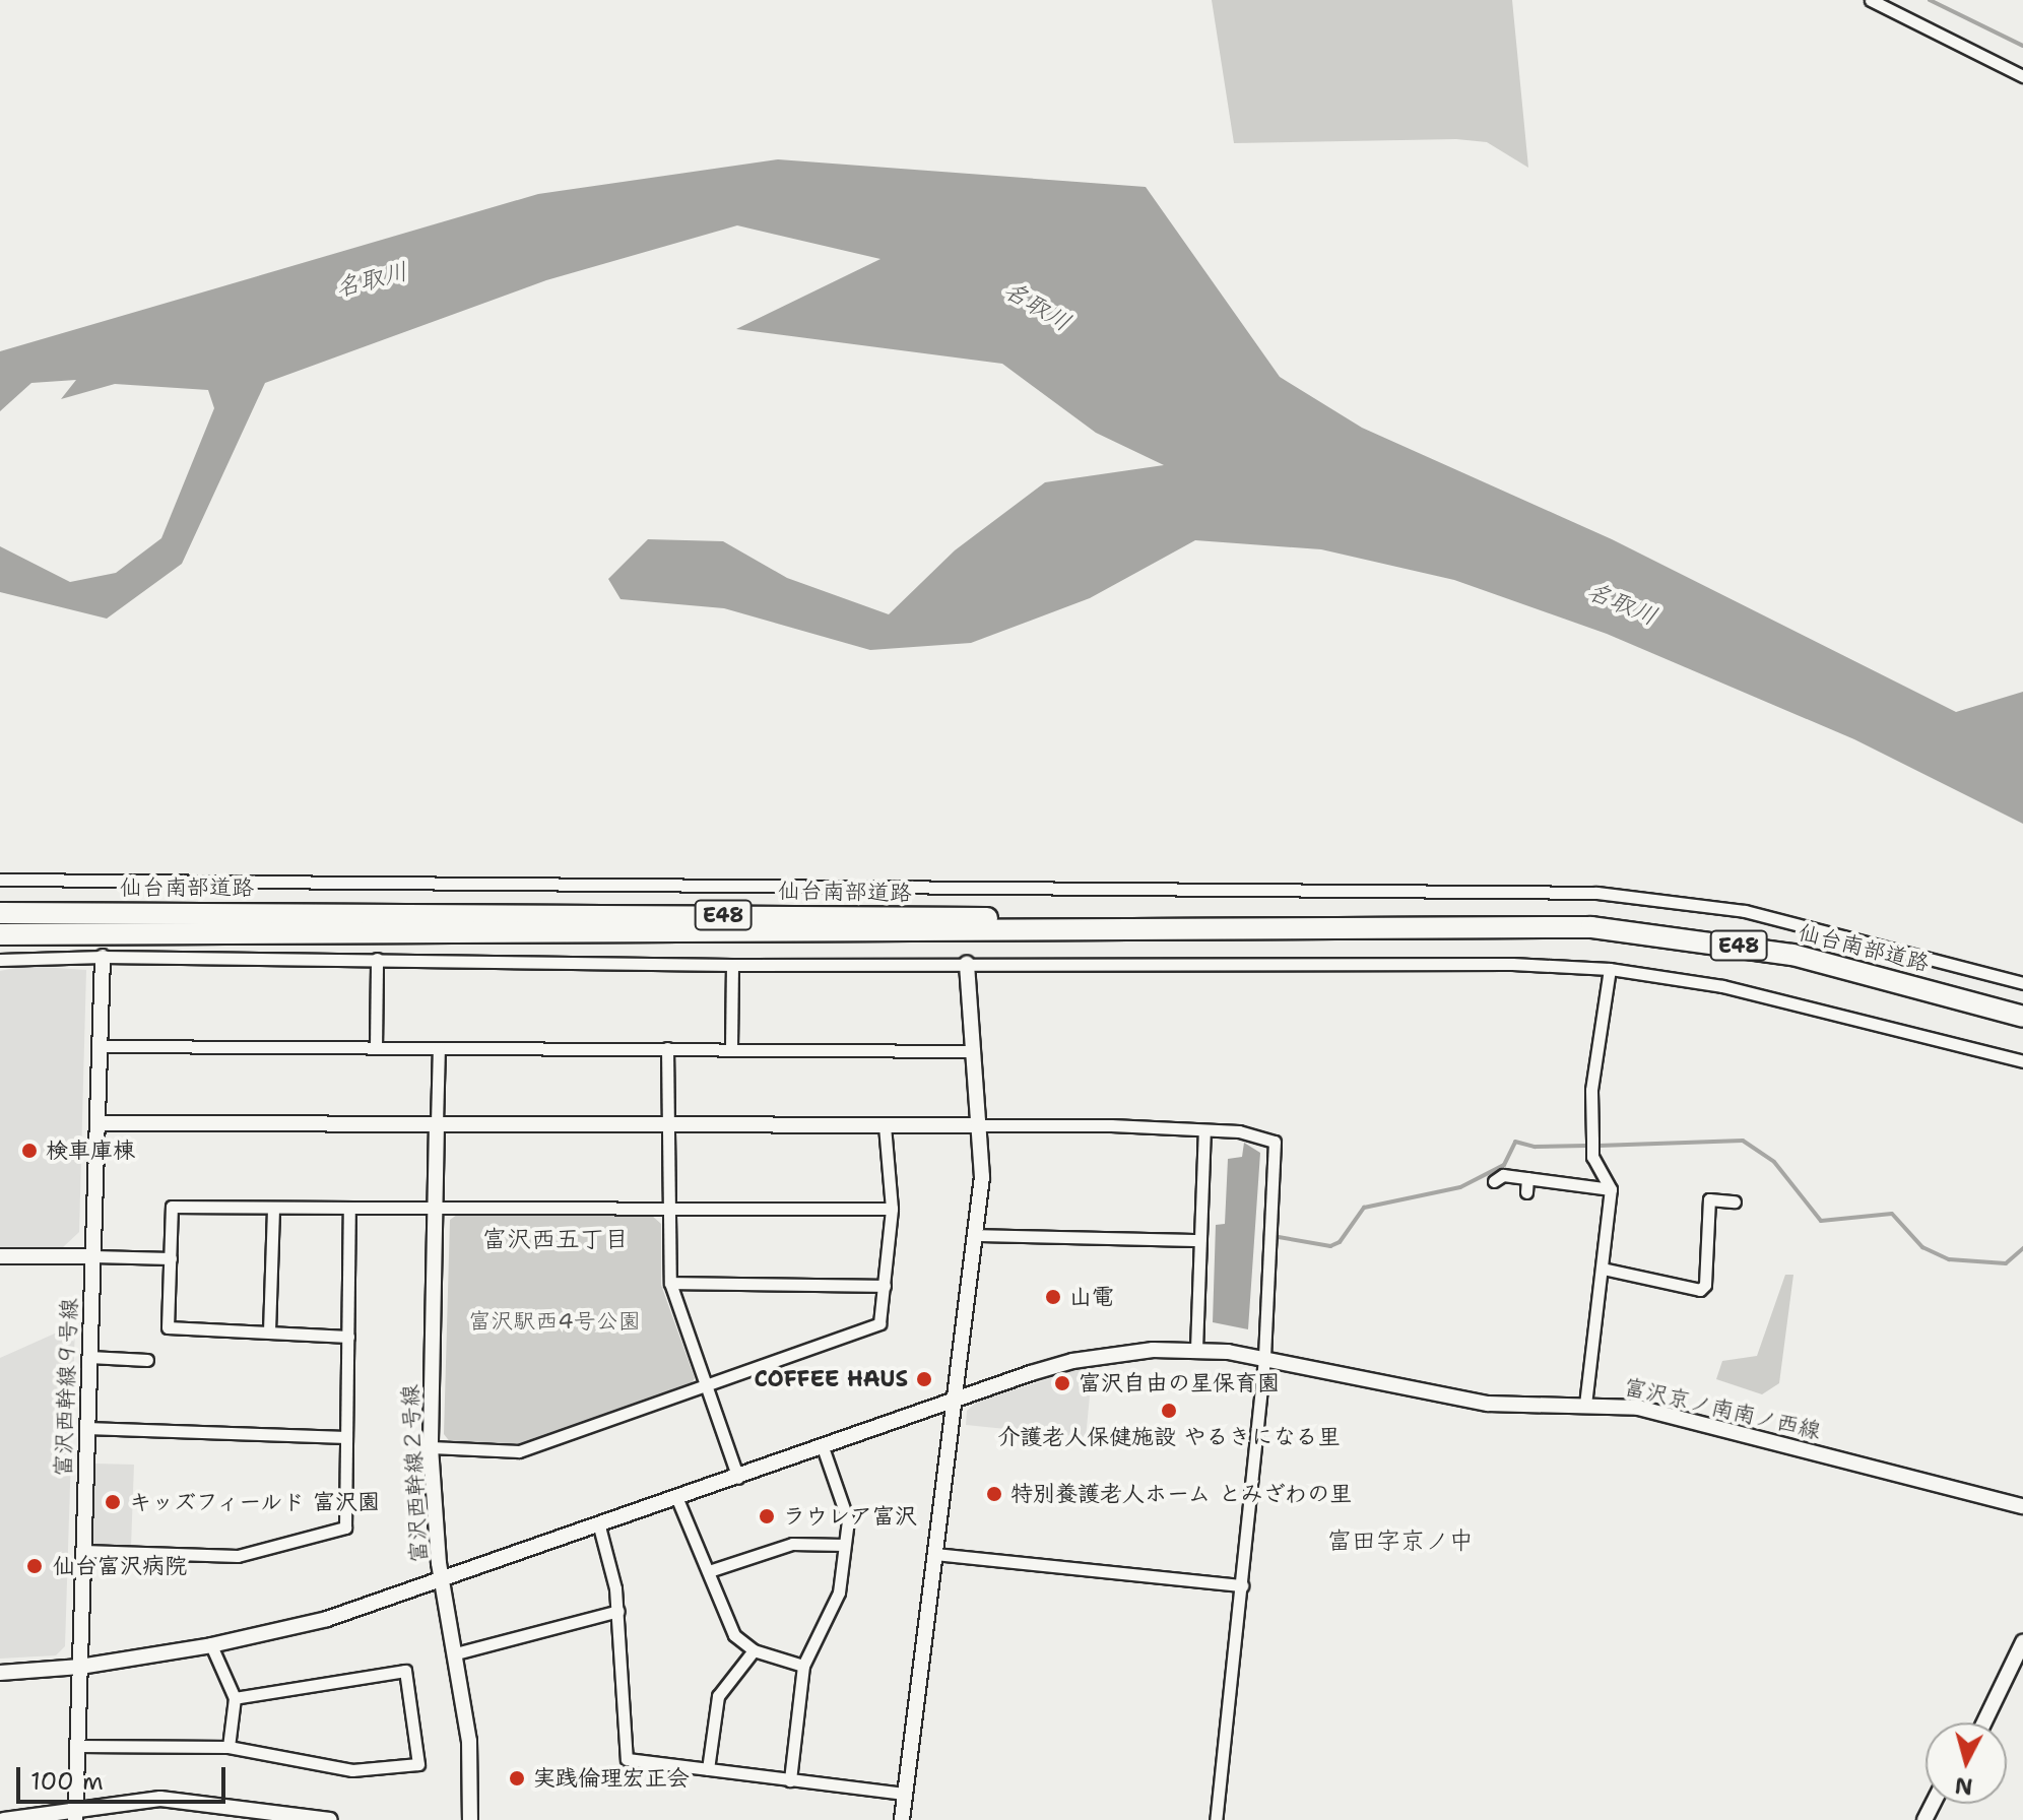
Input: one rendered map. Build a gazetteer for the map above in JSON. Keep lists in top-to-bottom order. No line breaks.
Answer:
{"streets":{"highway":["仙台南部道路","E48"],"street":["富沢西幹線９号線","富沢京ノ南南ノ西線","富沢西幹線２号線"]},"crossings":[["富沢西幹線９号線","富沢京ノ南南ノ西線"],["富沢京ノ南南ノ西線","富沢西幹線２号線"]],"districts":["富沢西五丁目","富田字京ノ中"],"water":["名取川"],"parks":["富沢駅西4号公園"],"places":["検車庫棟","山電","COFFEE HAUS","富沢自由の星保育園","介護老人保健施設 やるきになる里","特別養護老人ホーム とみざわの里","キッズフィールド 富沢園","ラウレア富沢","仙台富沢病院","実践倫理宏正会"],"scale_bar":"100 m","north":"bottom"}
